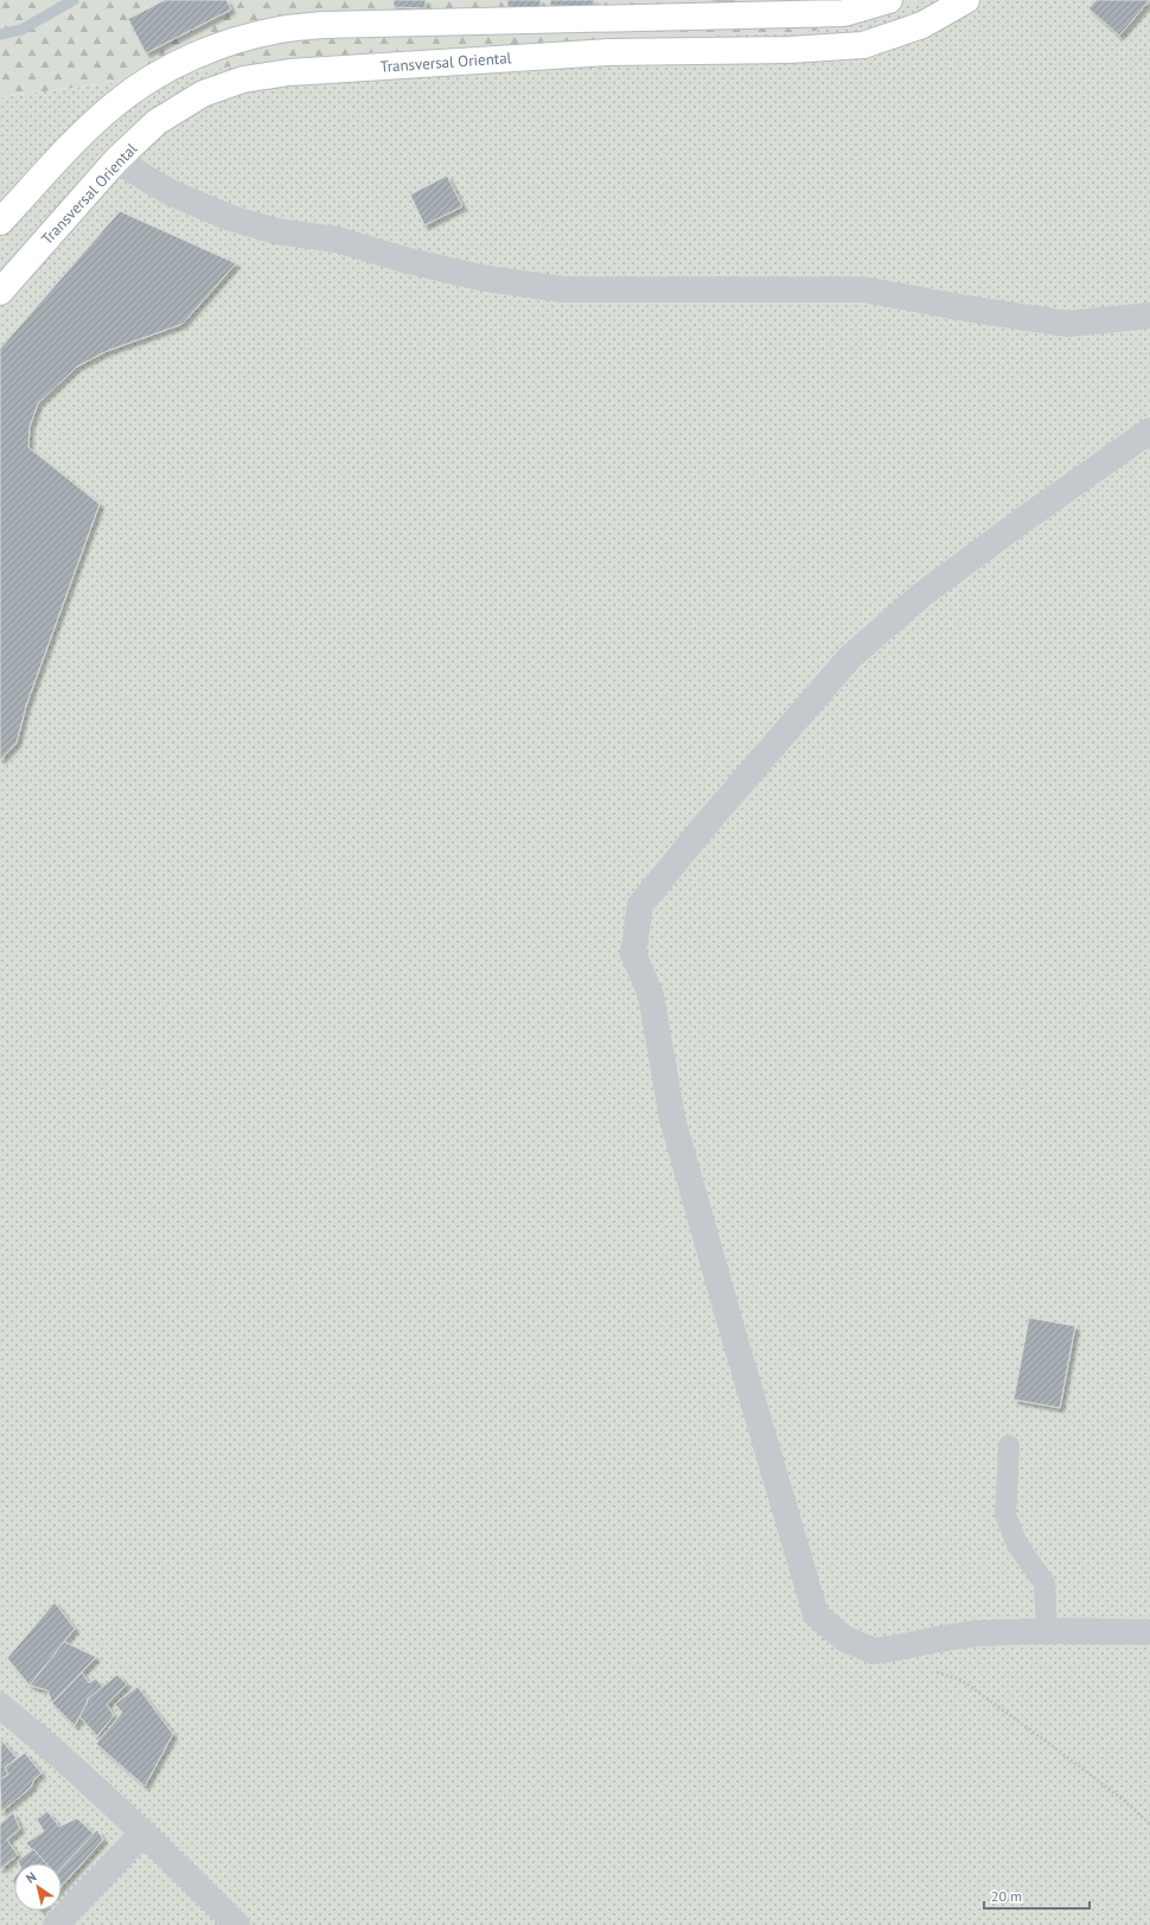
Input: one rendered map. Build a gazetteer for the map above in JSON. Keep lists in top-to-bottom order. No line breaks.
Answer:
{"streets":{"main road":["Transversal Oriental"]},"scale_bar":"20 m","north":"top left"}
